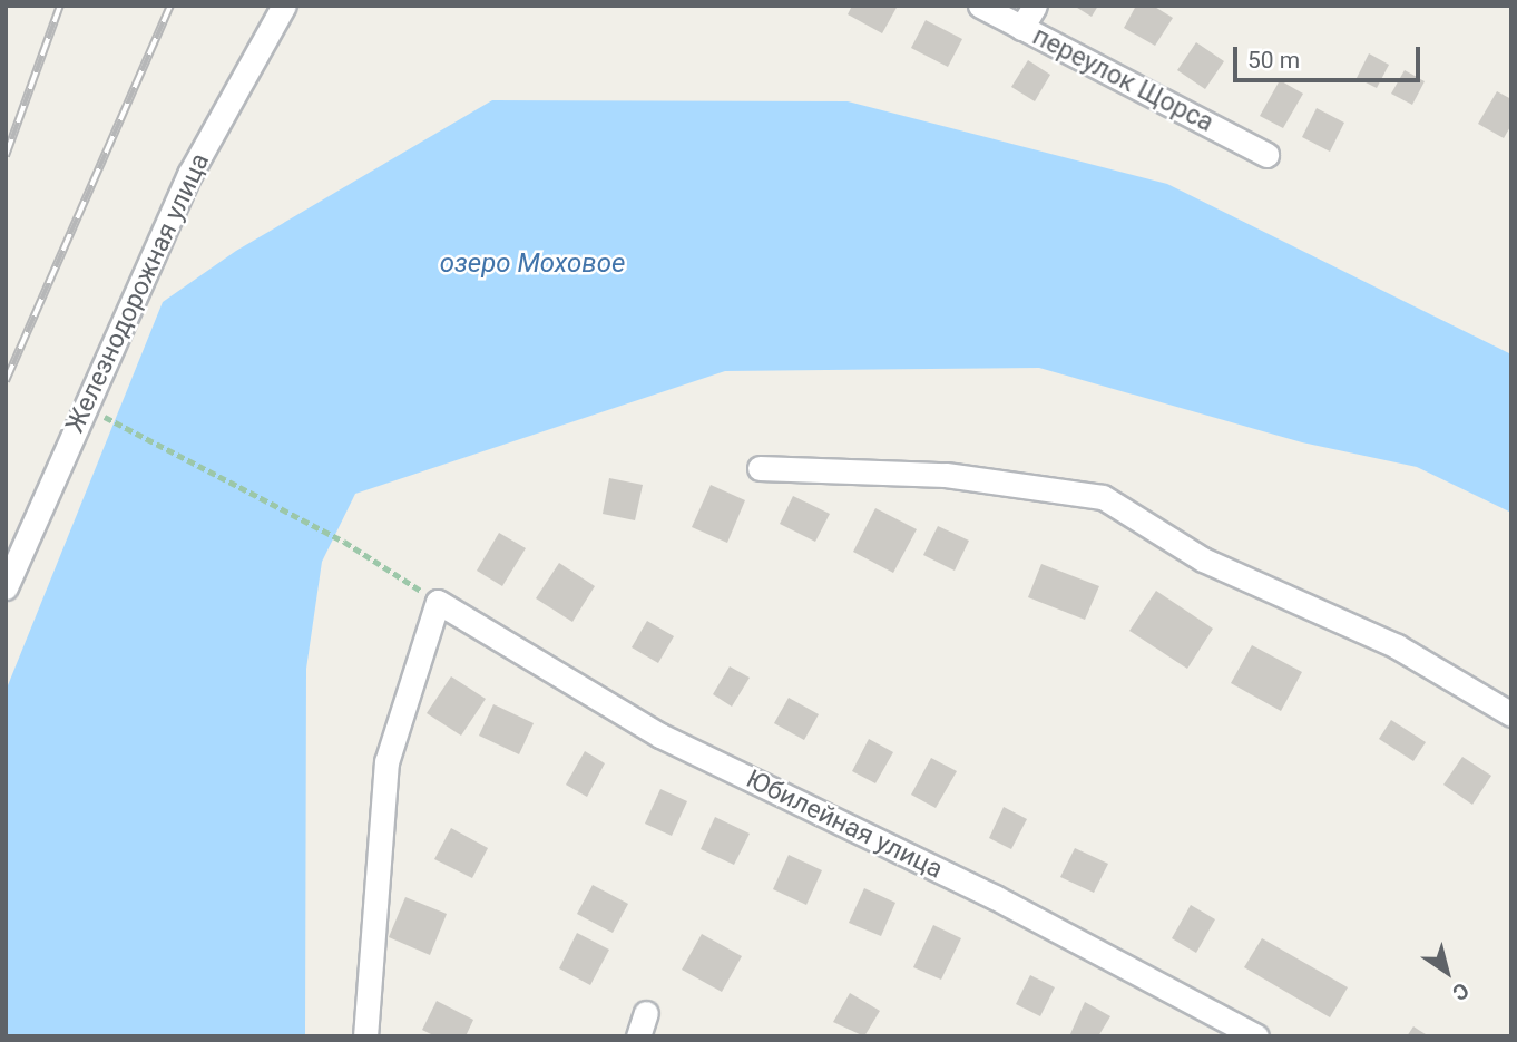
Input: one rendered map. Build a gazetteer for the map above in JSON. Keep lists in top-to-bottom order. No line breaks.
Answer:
{"streets":{"street":["переулок Щорса","Железнодорожная улица","Юбилейная улица"]},"water":["озеро Моховое"],"scale_bar":"50 m","north":"bottom right"}
